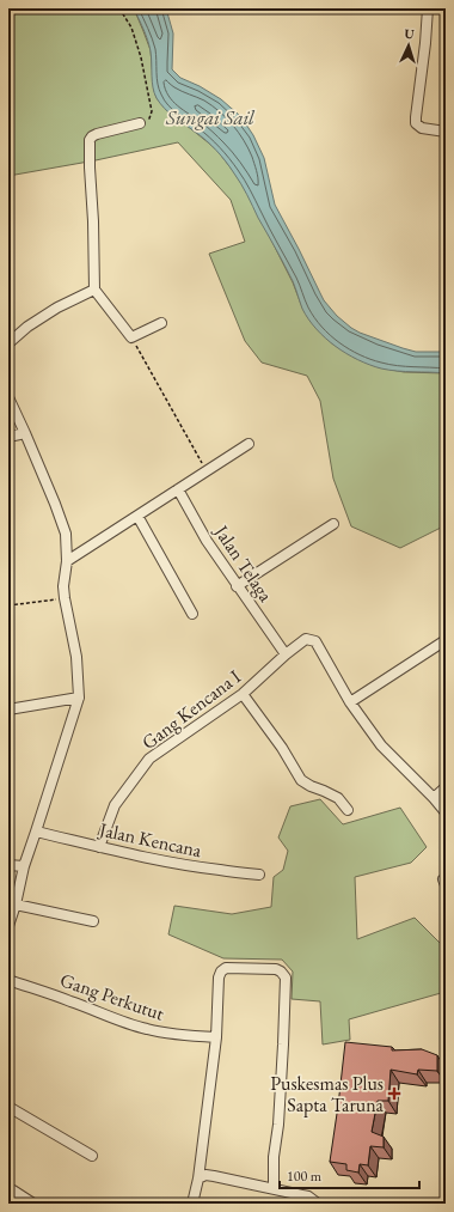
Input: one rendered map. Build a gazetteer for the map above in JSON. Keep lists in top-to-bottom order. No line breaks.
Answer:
{"streets":{"street":["Jalan Telaga","Gang Kencana I","Jalan Kencana","Gang Perkutut"]},"crossings":[["Jalan Telaga","Gang Kencana I"],["Gang Kencana I","Jalan Kencana"]],"water":["Sungai Sail"],"places":{"health":["Puskesmas Plus Sapta Taruna"]},"scale_bar":"100 m","north":"top"}
